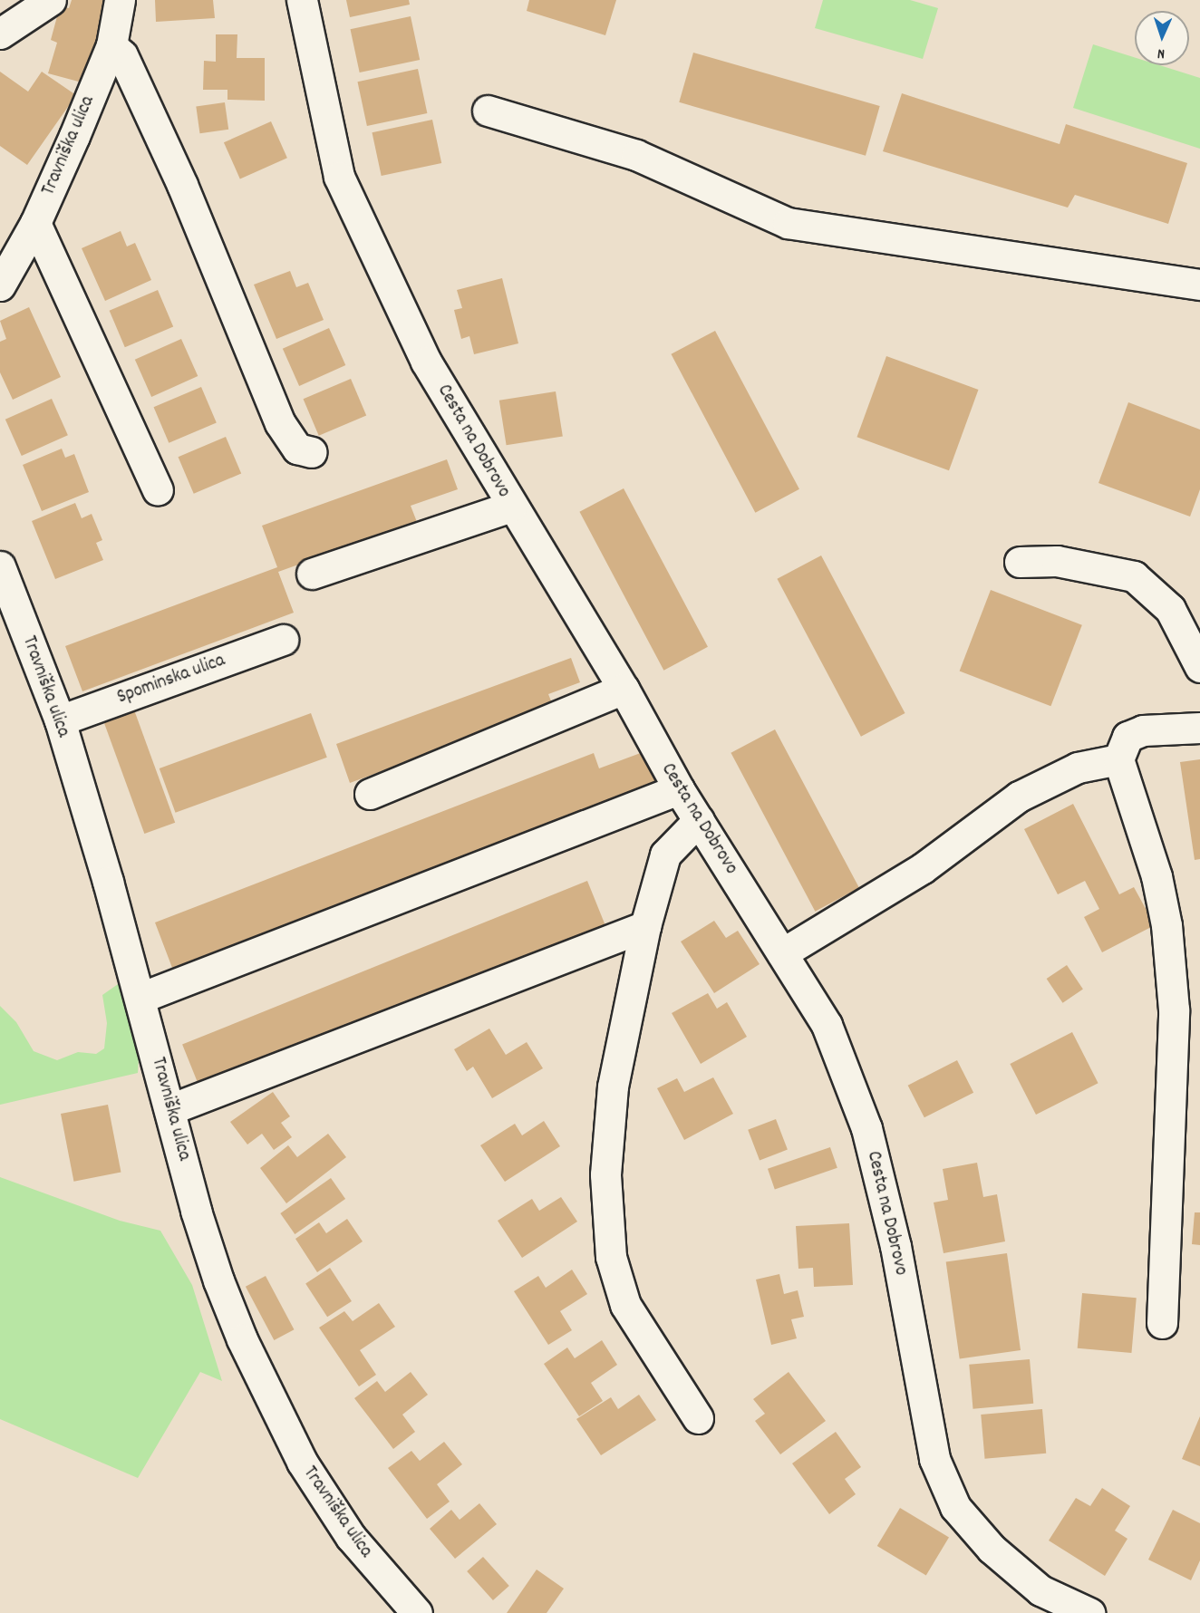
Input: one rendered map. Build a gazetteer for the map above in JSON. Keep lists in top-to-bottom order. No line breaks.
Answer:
{"streets":{"street":["Travniška ulica","Cesta na Dobrovo","Spominska ulica"]},"crossings":[["Travniška ulica","Spominska ulica"]],"north":"bottom"}
